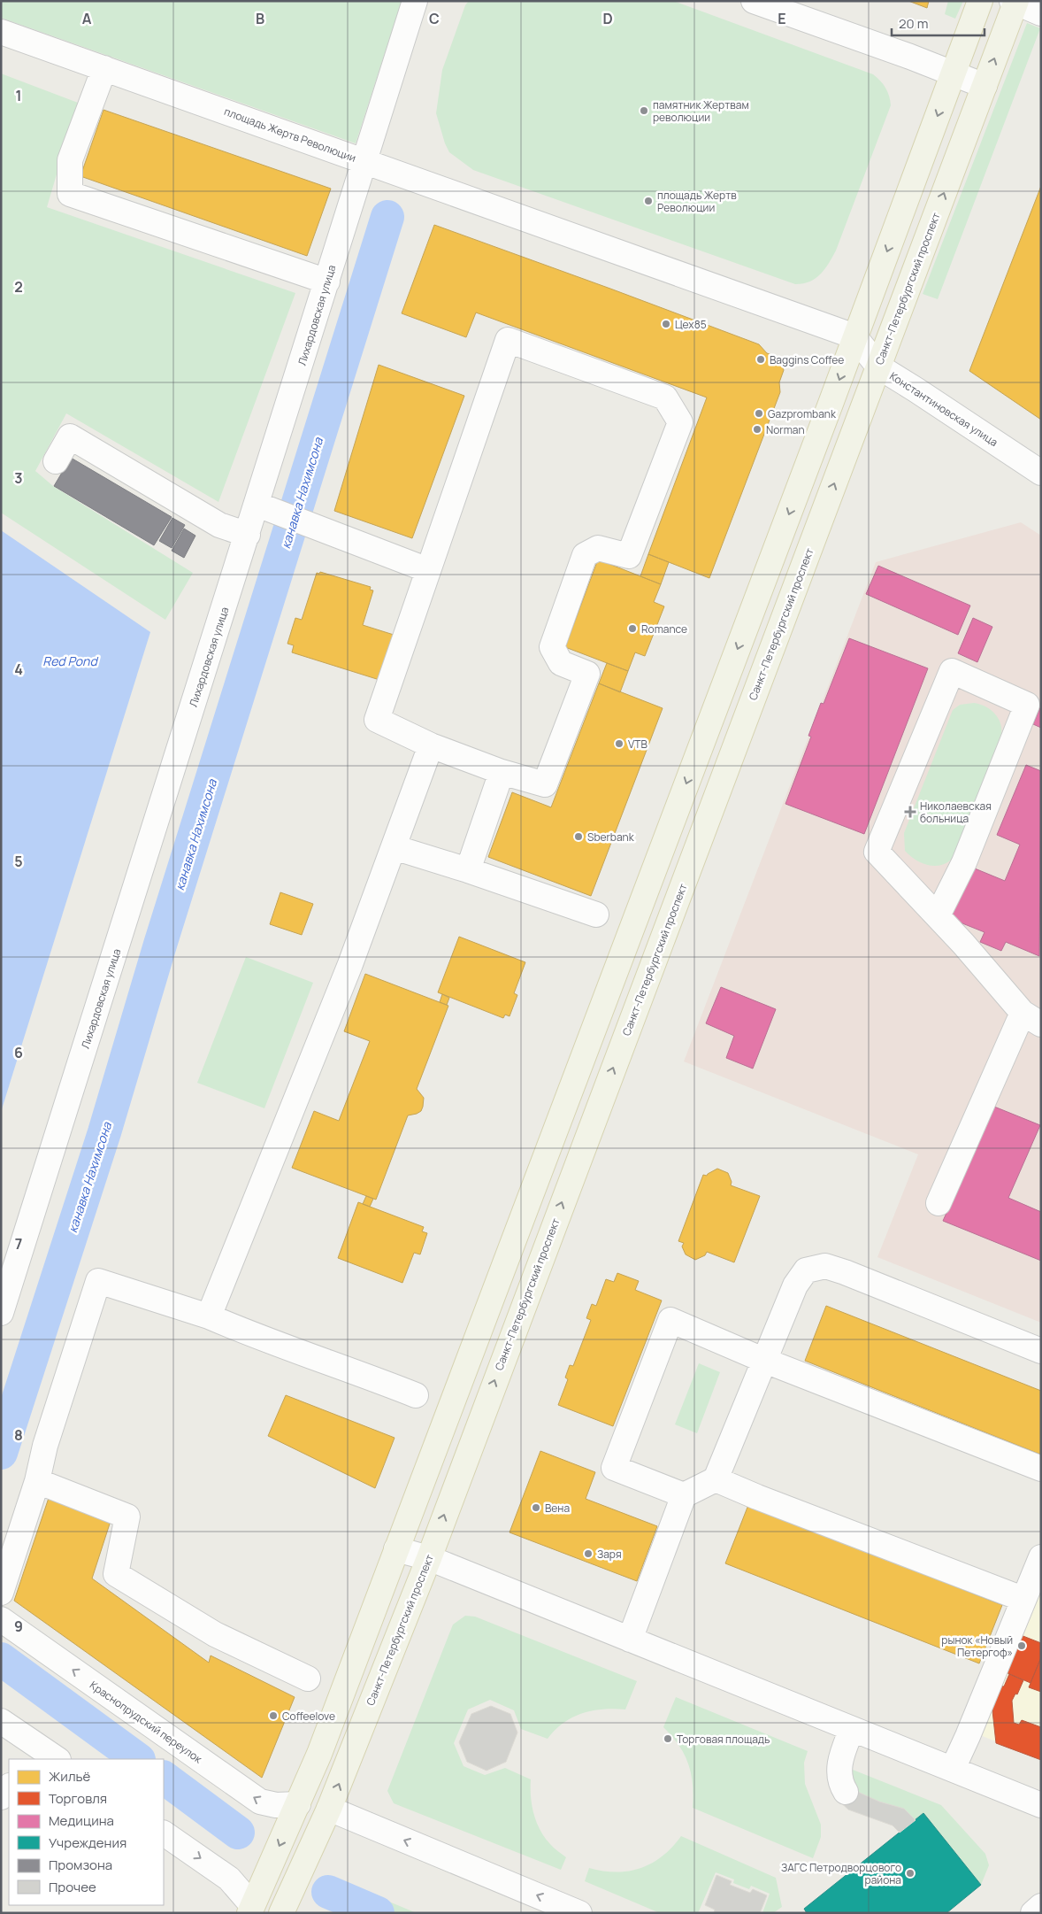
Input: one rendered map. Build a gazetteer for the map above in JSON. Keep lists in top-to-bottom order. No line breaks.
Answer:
{"streets":{"main road":["Санкт-Петербургский проспект"],"street":["площадь Жертв Революции","Лихардовская улица","Константиновская улица","Краснопрудский переулок"]},"crossings":[["площадь Жертв Революции","Лихардовская улица"],["площадь Жертв Революции","Константиновская улица"],["Санкт-Петербургский проспект","Константиновская улица"]],"water":["канавка Нахимсона","Red Pond"],"places":{"other":["памятник Жертвам революции","площадь Жертв Революции","Цех85","Baggins Coffee","Gazprombank","Norman","Romance","VTB","Sberbank","Вена","Заря","рынок «Новый Петергоф»","Cоffeelove","Торговая площадь","ЗАГС Петродворцового района"],"health":["Николаевская больница"]},"legend":["Жильё","Торговля","Медицина","Учреждения","Промзона","Прочее"],"scale_bar":"20 m","grid":{"columns":["A","B","C","D","E"],"rows":["1","2","3","4","5","6","7","8","9"]}}
